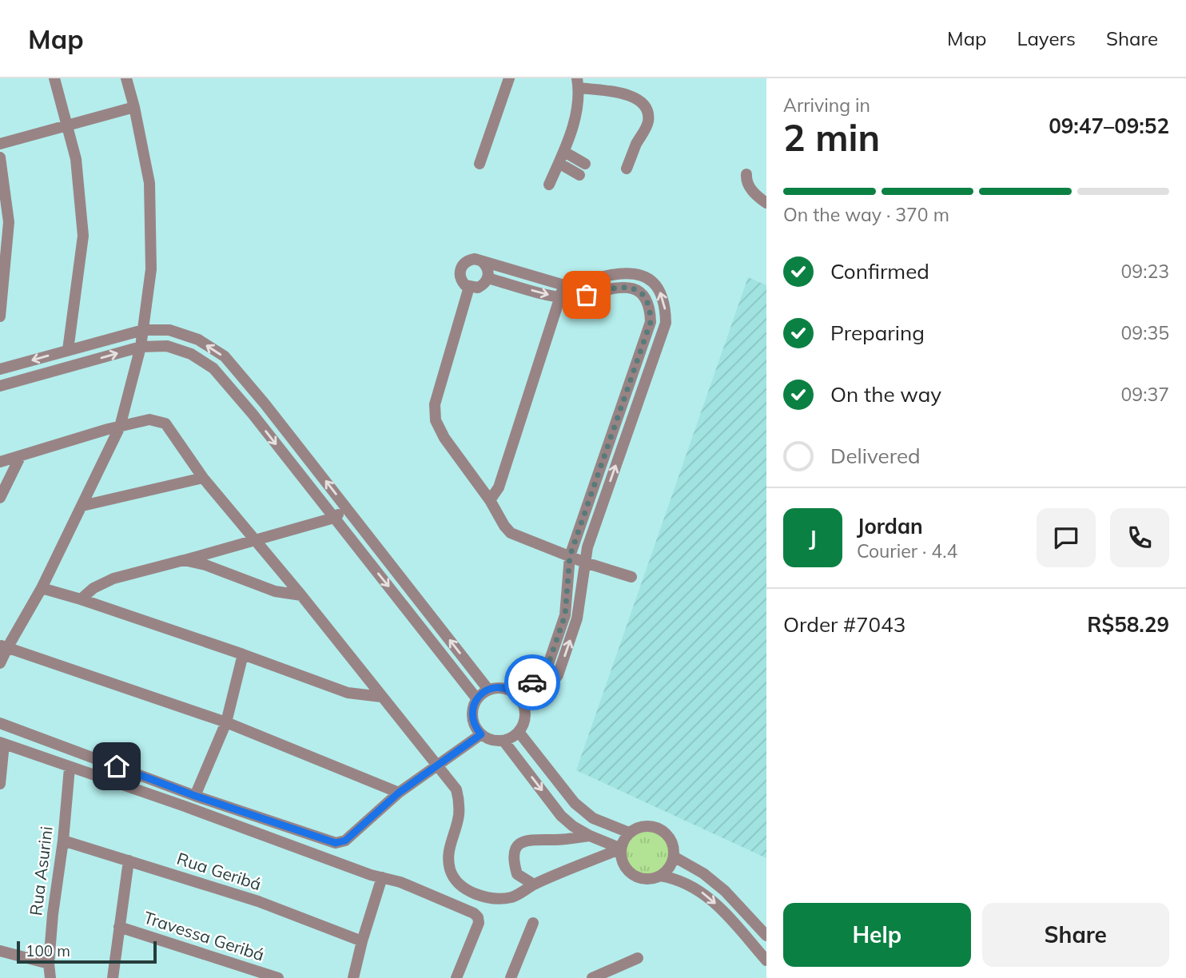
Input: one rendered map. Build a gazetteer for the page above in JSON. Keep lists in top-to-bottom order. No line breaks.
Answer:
{"streets":{"street":["Rua Asurini","Rua Geribá","Travessa Geribá"]},"crossings":[["Rua Asurini","Rua Geribá"]],"scale_bar":"100 m","page":{"header":"Map","nav":["Map","Layers","Share"],"heading":["2 min","Arriving in","09:47–09:52"],"panel":["Jordan","Courier · 4.4","Order #7043","R$58.29"],"bar":"On the way · 370 m","list":[["Confirmed","09:23"],["Preparing","09:35"],["On the way","09:37"],"Delivered"],"round":"J","buttons":["Help","Share"],"scale":"100 m"}}
